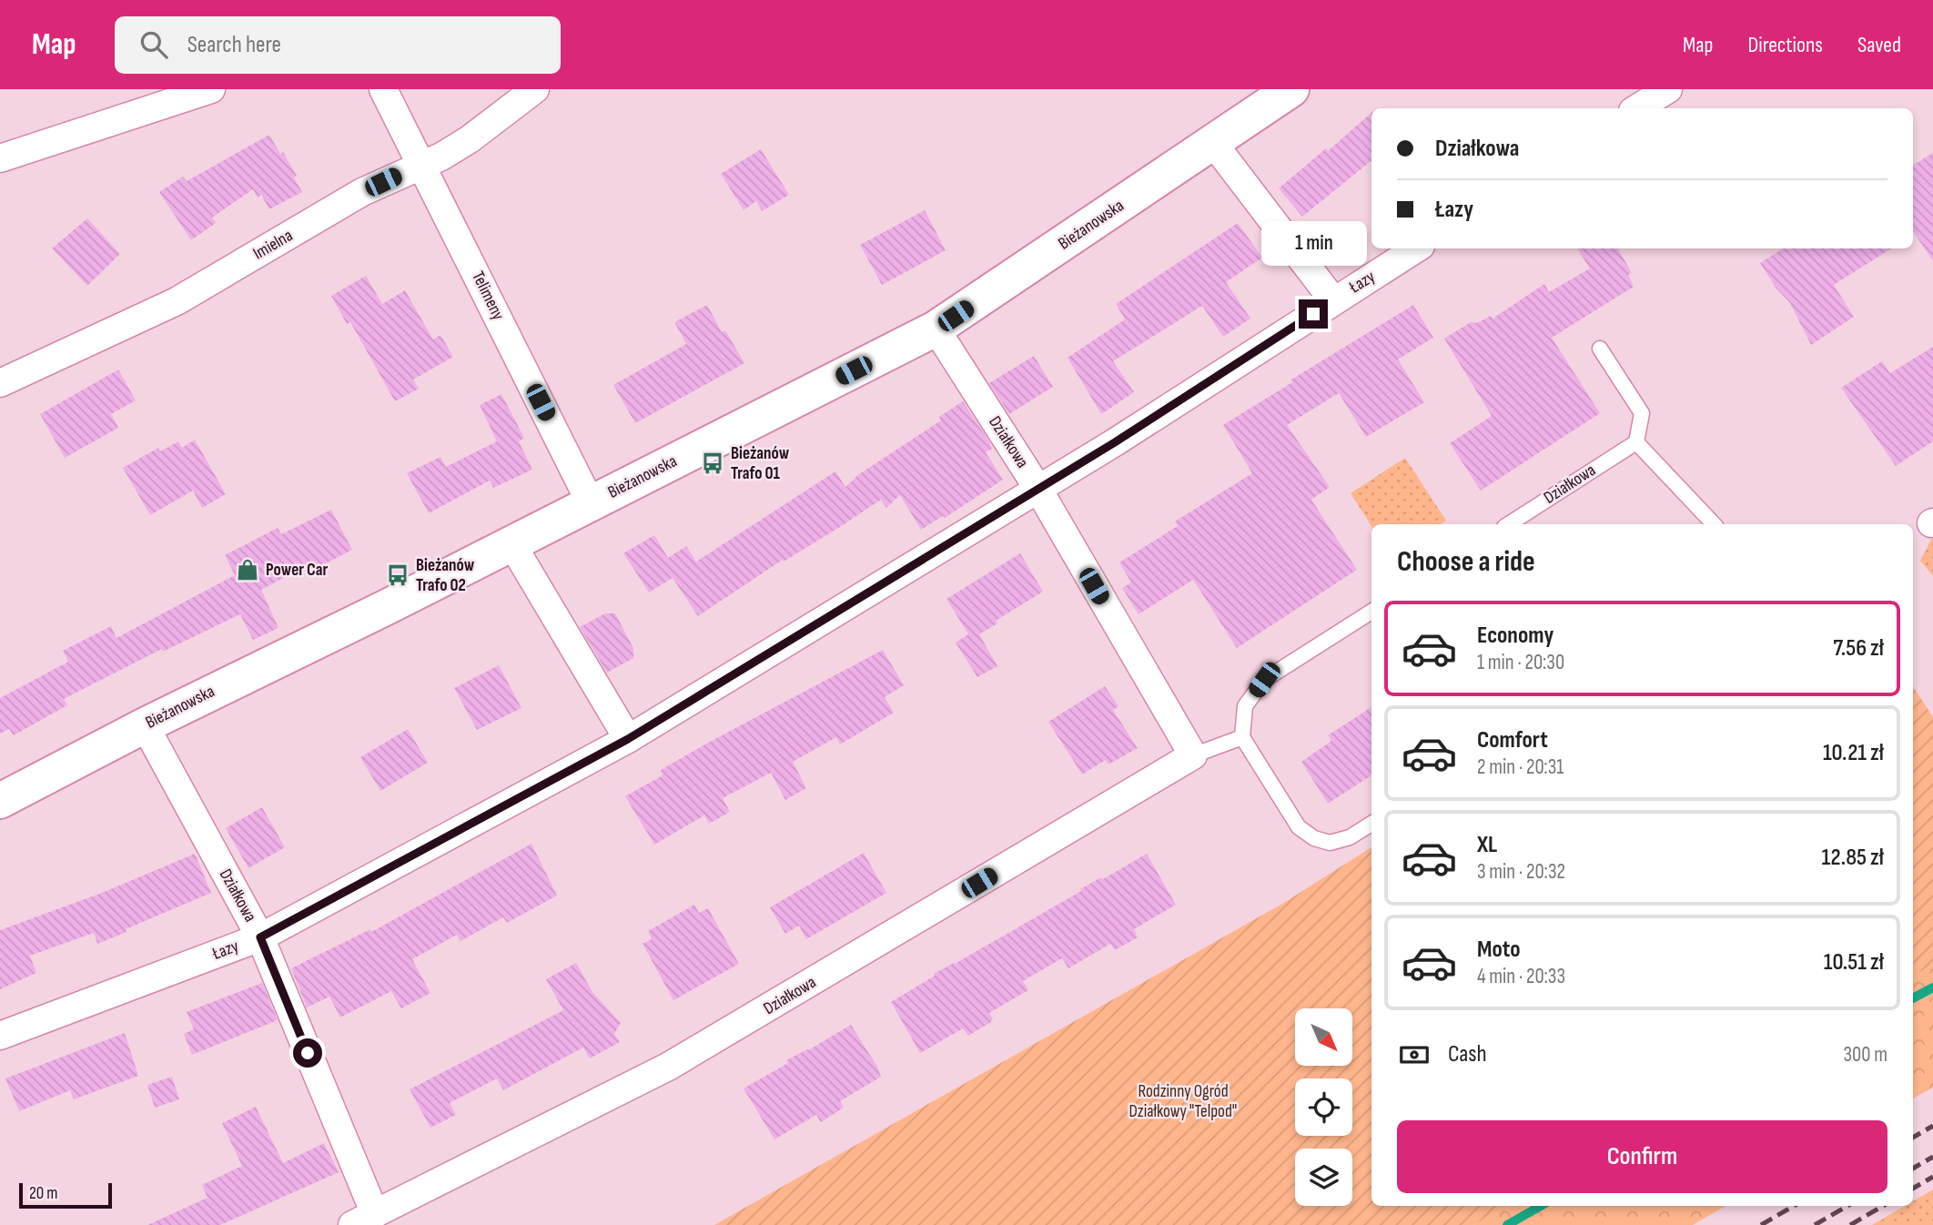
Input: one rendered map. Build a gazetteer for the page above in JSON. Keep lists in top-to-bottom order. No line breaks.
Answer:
{"streets":{"street":["Bieżanowska","Imielna","Łazy","Telimeny","Działkowa"]},"crossings":[["Bieżanowska","Telimeny"],["Bieżanowska","Działkowa"],["Imielna","Telimeny"],["Łazy","Działkowa"]],"parks":["Rodzinny Ogród Działkowy \"Telpod\""],"places":{"bus stop":["Bieżanów Trafo 01","Bieżanów Trafo 02"],"shop":["Power Car"]},"scale_bar":"20 m","north":"bottom right","page":{"header":"Map","search":"Search here","nav":["Map","Directions","Saved"],"banner":["Działkowa","Łazy"],"bubble":"1 min","heading":"Choose a ride","list":[{"name":"Economy","note":"1 min · 20:30","value":"7.56 zł"},{"name":"Comfort","note":"2 min · 20:31","value":"10.21 zł"},{"name":"XL","note":"3 min · 20:32","value":"12.85 zł"},{"name":"Moto","note":"4 min · 20:33","value":"10.51 zł"}],"pay":["Cash","300 m"],"buttons":"Confirm","scale":"20 m"}}
